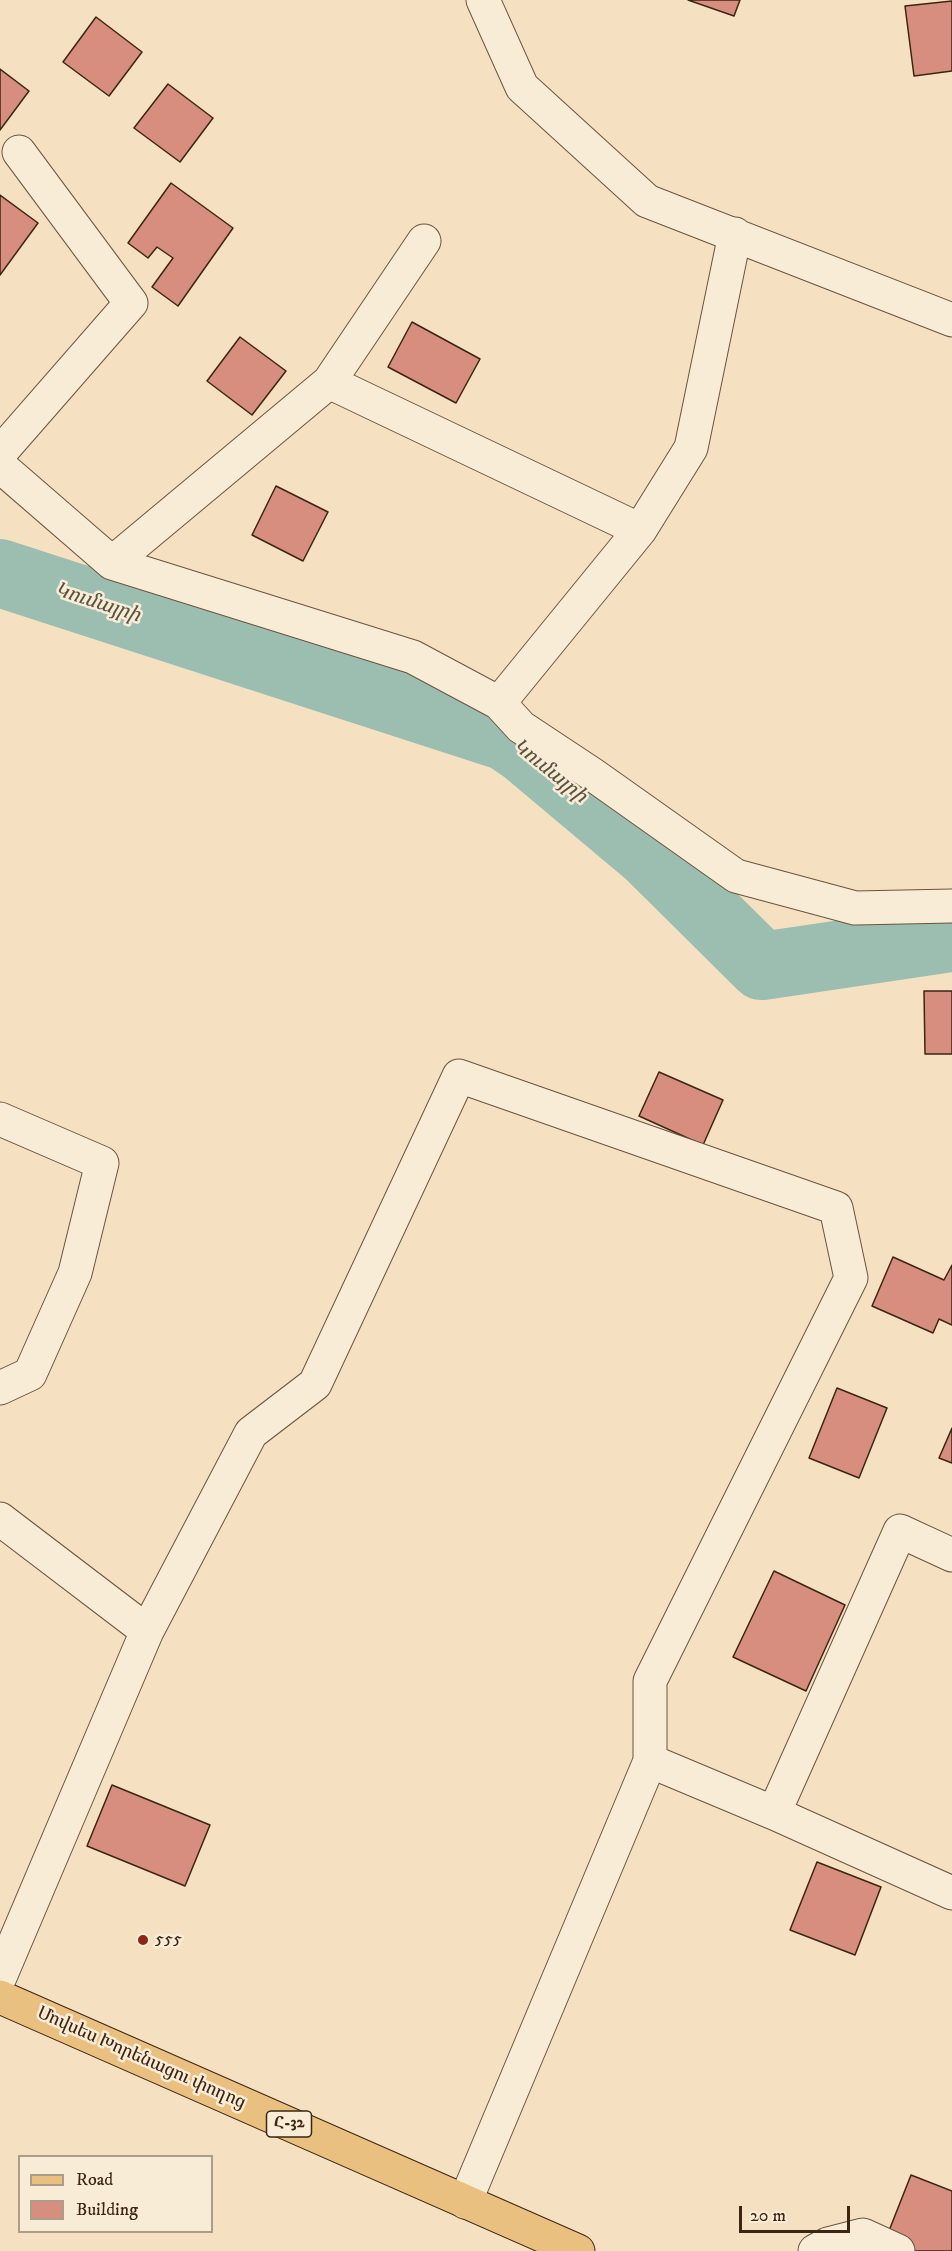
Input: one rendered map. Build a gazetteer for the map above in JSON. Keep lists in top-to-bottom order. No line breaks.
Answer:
{"streets":{"main road":["Մովսես Խորենացու փողոց","Հ-32"]},"water":["Կումայրի"],"places":["555"],"legend":["Road","Building"],"scale_bar":"20 m"}
